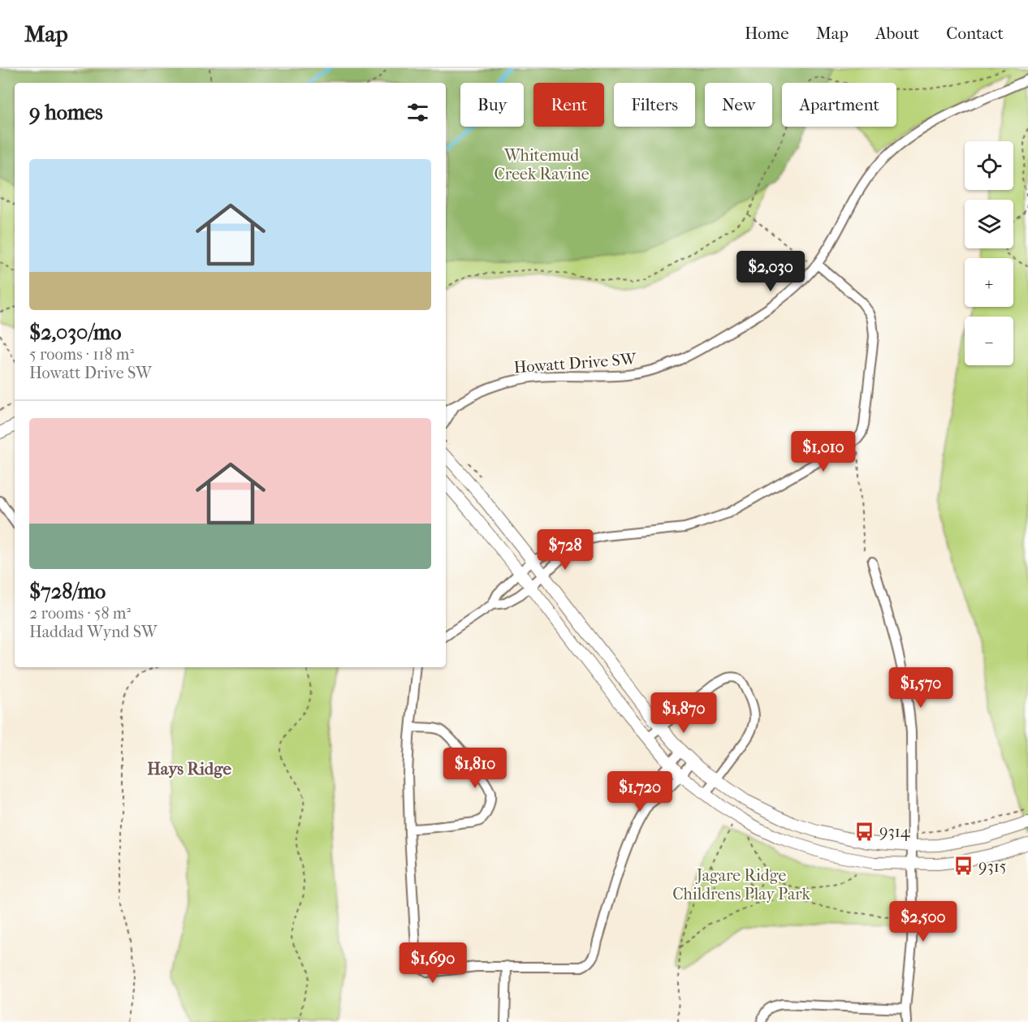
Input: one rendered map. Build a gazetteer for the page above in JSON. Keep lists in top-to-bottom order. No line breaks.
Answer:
{"streets":{"street":["Howatt Drive SW"]},"districts":["Hays Ridge"],"parks":["Whitemud Creek Ravine","Jagare Ridge Childrens Play Park"],"places":{"bus stop":["9314","9315"]},"page":{"header":"Map","nav":["Home","Map","About","Contact"],"chip":["Buy","Rent","Filters","New","Apartment"],"heading":"9 homes","map_buttons":["+","−"],"list":[{"name":"$2,030/mo","note":"5 rooms · 118 m² · Howatt Drive SW"},{"name":"$728/mo","note":"2 rooms · 58 m² · Haddad Wynd SW"}],"price":["$2,030","$1,010","$728","$1,570","$1,870","$1,810","$1,720","$2,500","$1,690"]}}
